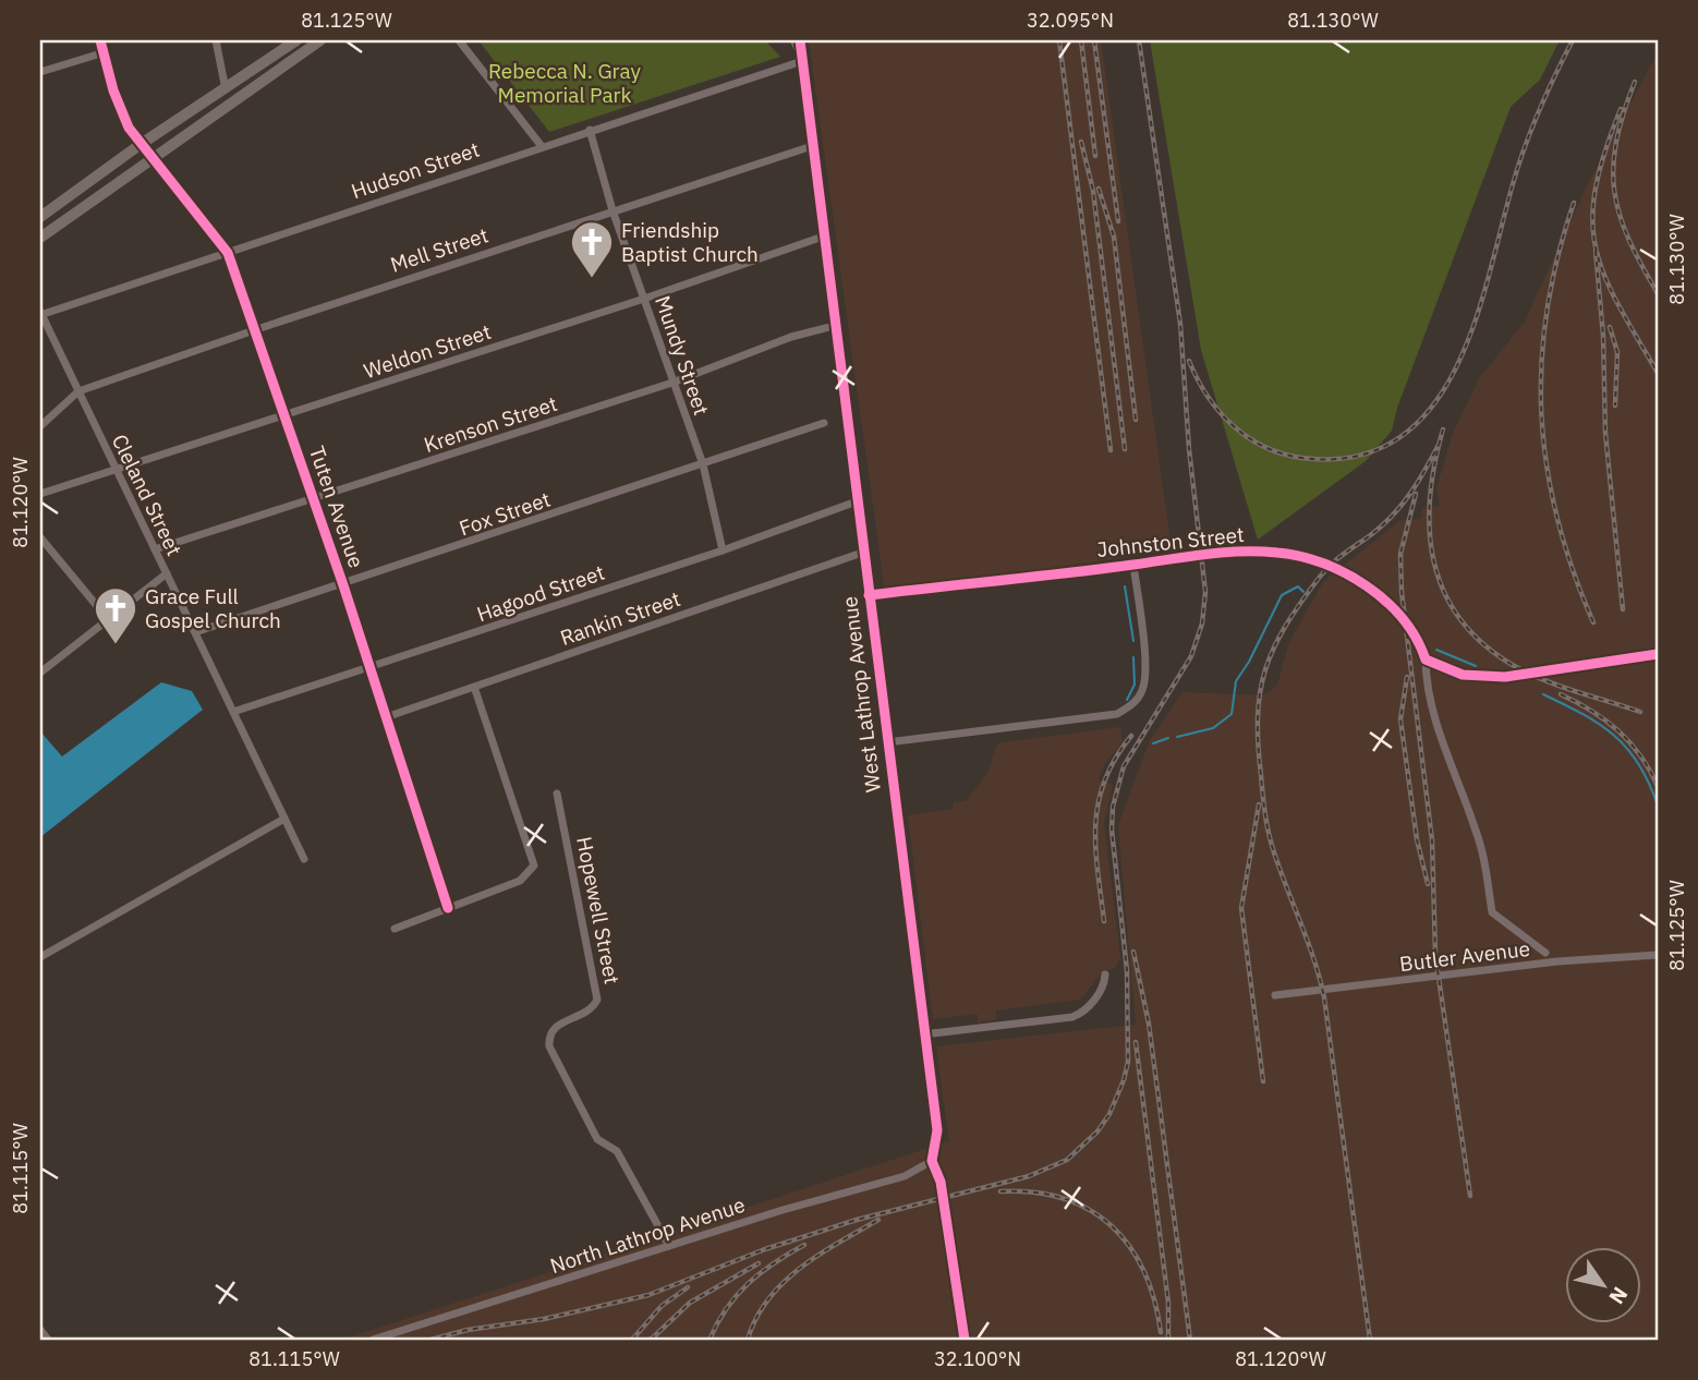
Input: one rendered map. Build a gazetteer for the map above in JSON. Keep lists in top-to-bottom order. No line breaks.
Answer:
{"streets":{"street":["Hudson Street","Mell Street","Weldon Street","Mundy Street","Krenson Street","Cleland Street","Tuten Avenue","Fox Street","Johnston Street","Hagood Street","Rankin Street","West Lathrop Avenue","Hopewell Street","Butler Avenue","North Lathrop Avenue"]},"crossings":[["Hudson Street","Mundy Street"],["Hudson Street","Cleland Street"],["Hudson Street","Tuten Avenue"],["Hudson Street","West Lathrop Avenue"],["Mell Street","Mundy Street"],["Mell Street","Cleland Street"],["Mell Street","Tuten Avenue"],["Mell Street","West Lathrop Avenue"],["Weldon Street","Mundy Street"],["Weldon Street","Cleland Street"],["Weldon Street","Tuten Avenue"],["Weldon Street","West Lathrop Avenue"],["Mundy Street","Krenson Street"],["Mundy Street","Fox Street"],["Mundy Street","Hagood Street"],["Krenson Street","Cleland Street"],["Krenson Street","Tuten Avenue"],["Krenson Street","West Lathrop Avenue"],["Cleland Street","Fox Street"],["Cleland Street","Hagood Street"],["Tuten Avenue","Fox Street"],["Tuten Avenue","Hagood Street"],["Tuten Avenue","Rankin Street"],["Johnston Street","West Lathrop Avenue"],["Hagood Street","West Lathrop Avenue"],["Rankin Street","West Lathrop Avenue"],["West Lathrop Avenue","North Lathrop Avenue"],["Hopewell Street","North Lathrop Avenue"]],"parks":["Rebecca N. Gray Memorial Park"],"places":{"church":["Friendship Baptist Church","Grace Full Gospel Church"]},"north":"bottom right","coordinates":["81.125°W","32.095°N","81.130°W","81.120°W","81.115°W","32.100°N"]}
